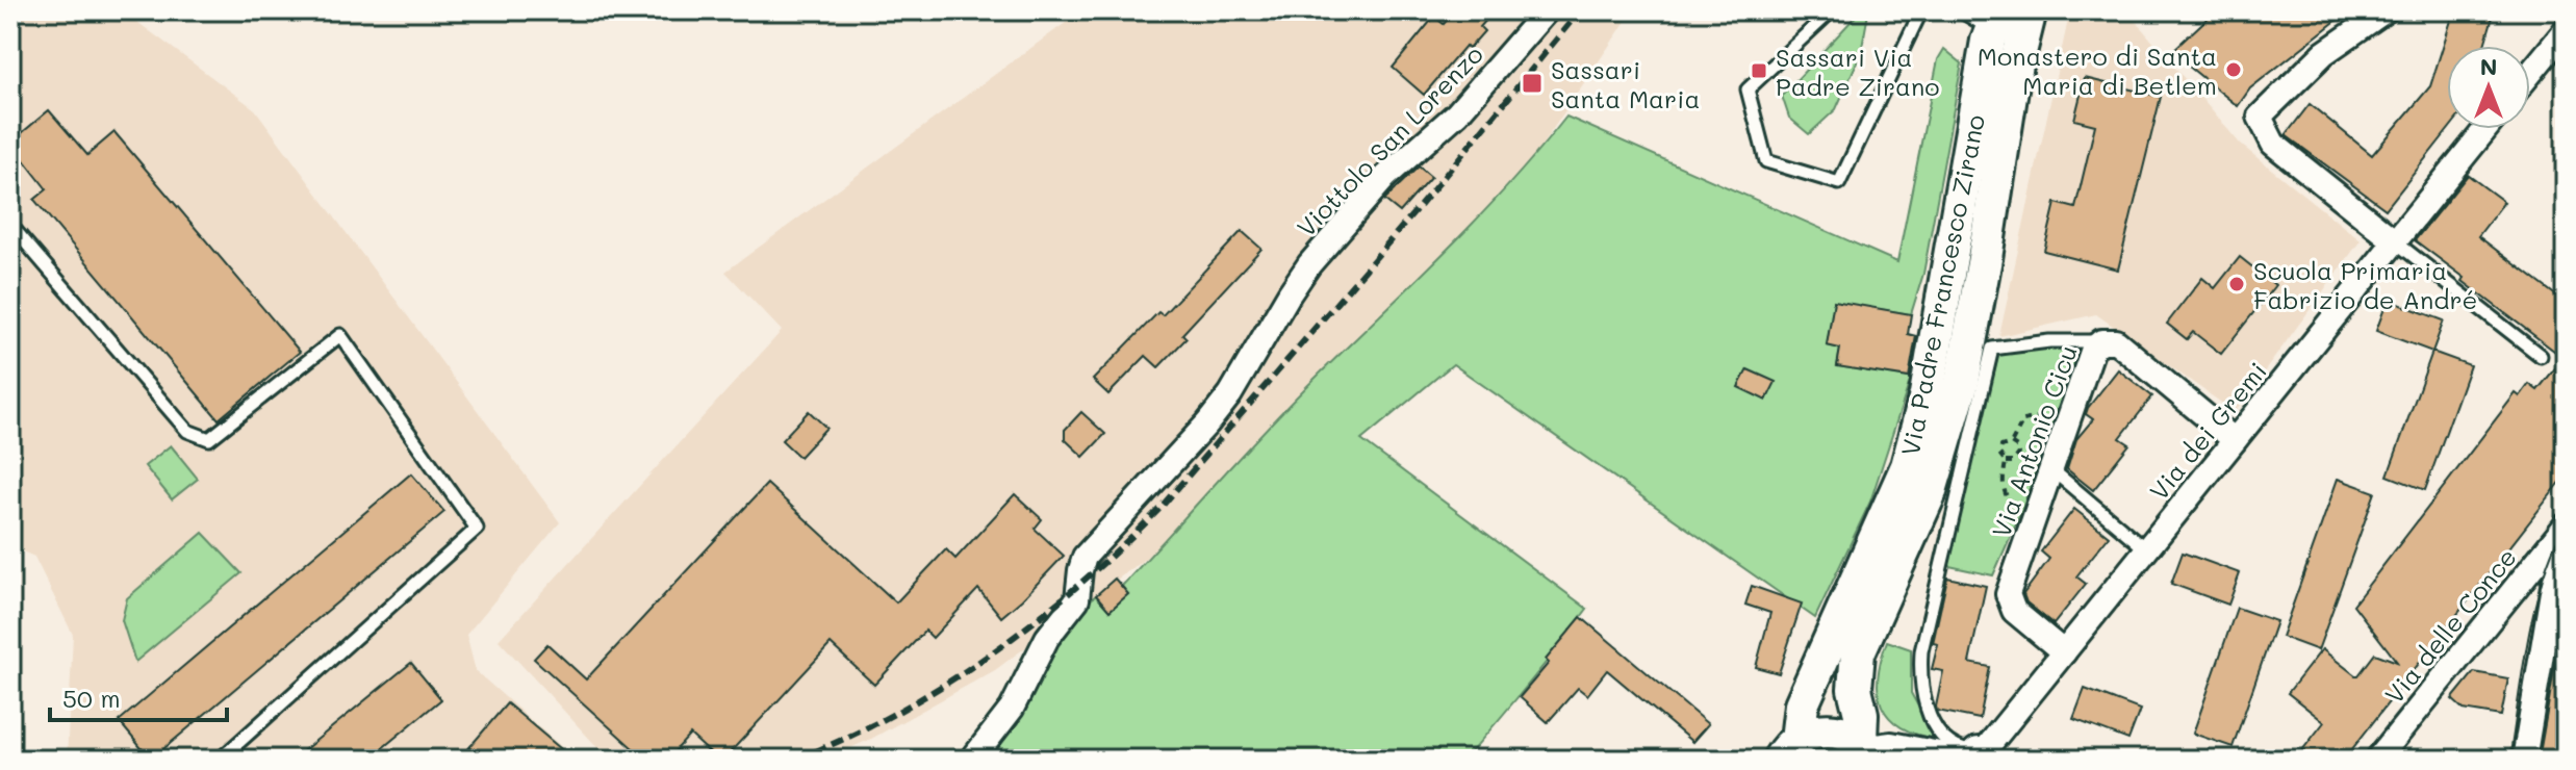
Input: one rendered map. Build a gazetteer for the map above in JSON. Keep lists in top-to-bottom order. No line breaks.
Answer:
{"streets":{"main road":["Via Padre Francesco Zirano"],"street":["Viottolo San Lorenzo","Via dei Gremi","Via Antonio Cicu","Via delle Conce"]},"crossings":[["Via dei Gremi","Via Antonio Cicu"]],"places":{"other":["Monastero di Santa Maria di Betlem","Scuola Primaria Fabrizio de André"],"transit":["Sassari Via Padre Zirano","Sassari Santa Maria"]},"scale_bar":"50 m","north":"top"}
